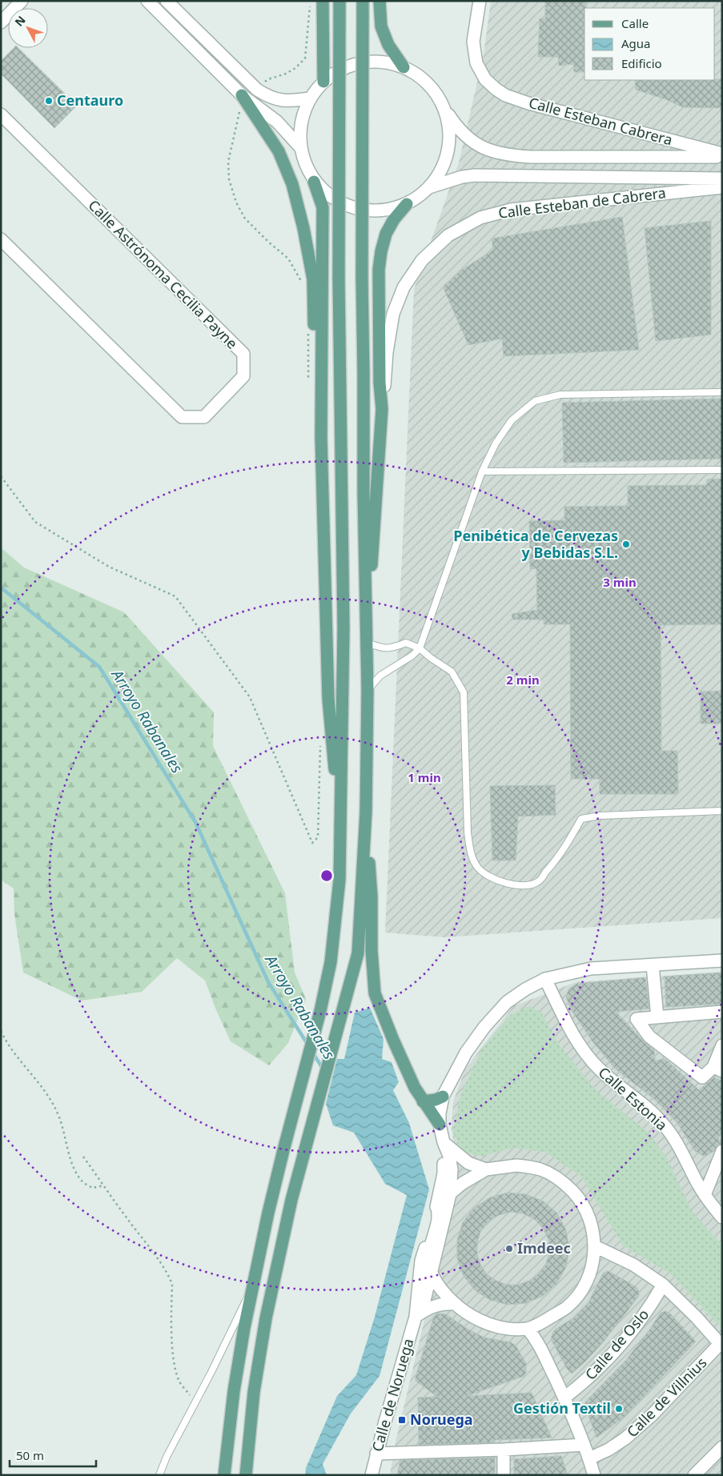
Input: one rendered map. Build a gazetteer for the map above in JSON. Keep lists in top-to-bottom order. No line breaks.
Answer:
{"streets":{"street":["Calle Esteban Cabrera","Calle Esteban de Cabrera","Calle Astrónoma Cecilia Payne","Calle Estonia","Calle de Oslo","Calle de Noruega","Calle de Villnius"]},"water":["Arroyo Rabanales"],"places":{"other":["Centauro","Penibética de Cervezas y Bebidas S.L.","Imdeec","Gestión Textil"],"transit":["Noruega"]},"legend":["Calle","Agua","Edificio"],"scale_bar":"50 m","north":"top left","rings":["3 min","2 min","1 min"]}
